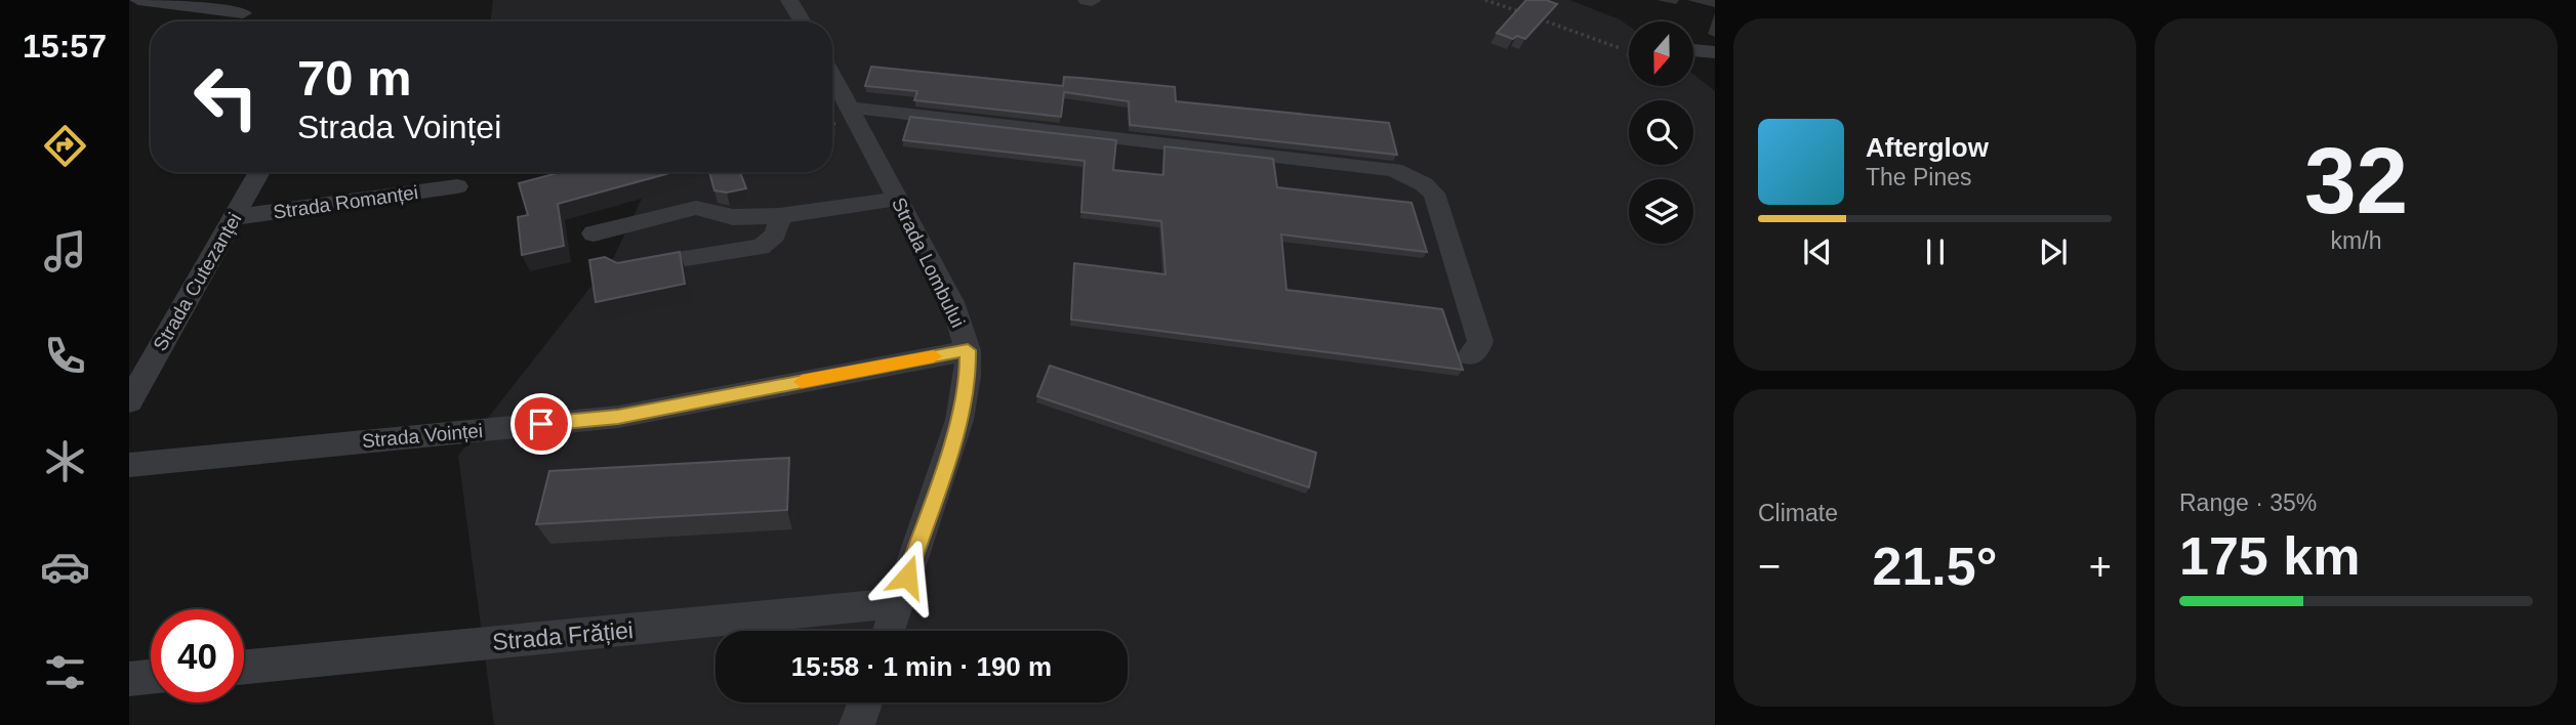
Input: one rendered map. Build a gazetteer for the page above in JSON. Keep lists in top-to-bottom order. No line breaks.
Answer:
{"streets":{"street":["Strada Romanței","Strada Lombului","Strada Cutezanței","Strada Voinței","Strada Frăției"]},"crossings":[["Strada Romanței","Strada Cutezanței"],["Strada Lombului","Strada Voinței"],["Strada Lombului","Strada Frăției"]],"north":"bottom","page":{"tabs":"15:57","tile":[["32","km/h"],"Climate",["Range · 35%","175 km"]],"turn":["70 m","Strada Voinței"],"song":["Afterglow","The Pines"],"heat":["−","21.5°","+"],"limit":"40","trip":"15:58 · 1 min · 190 m"}}
